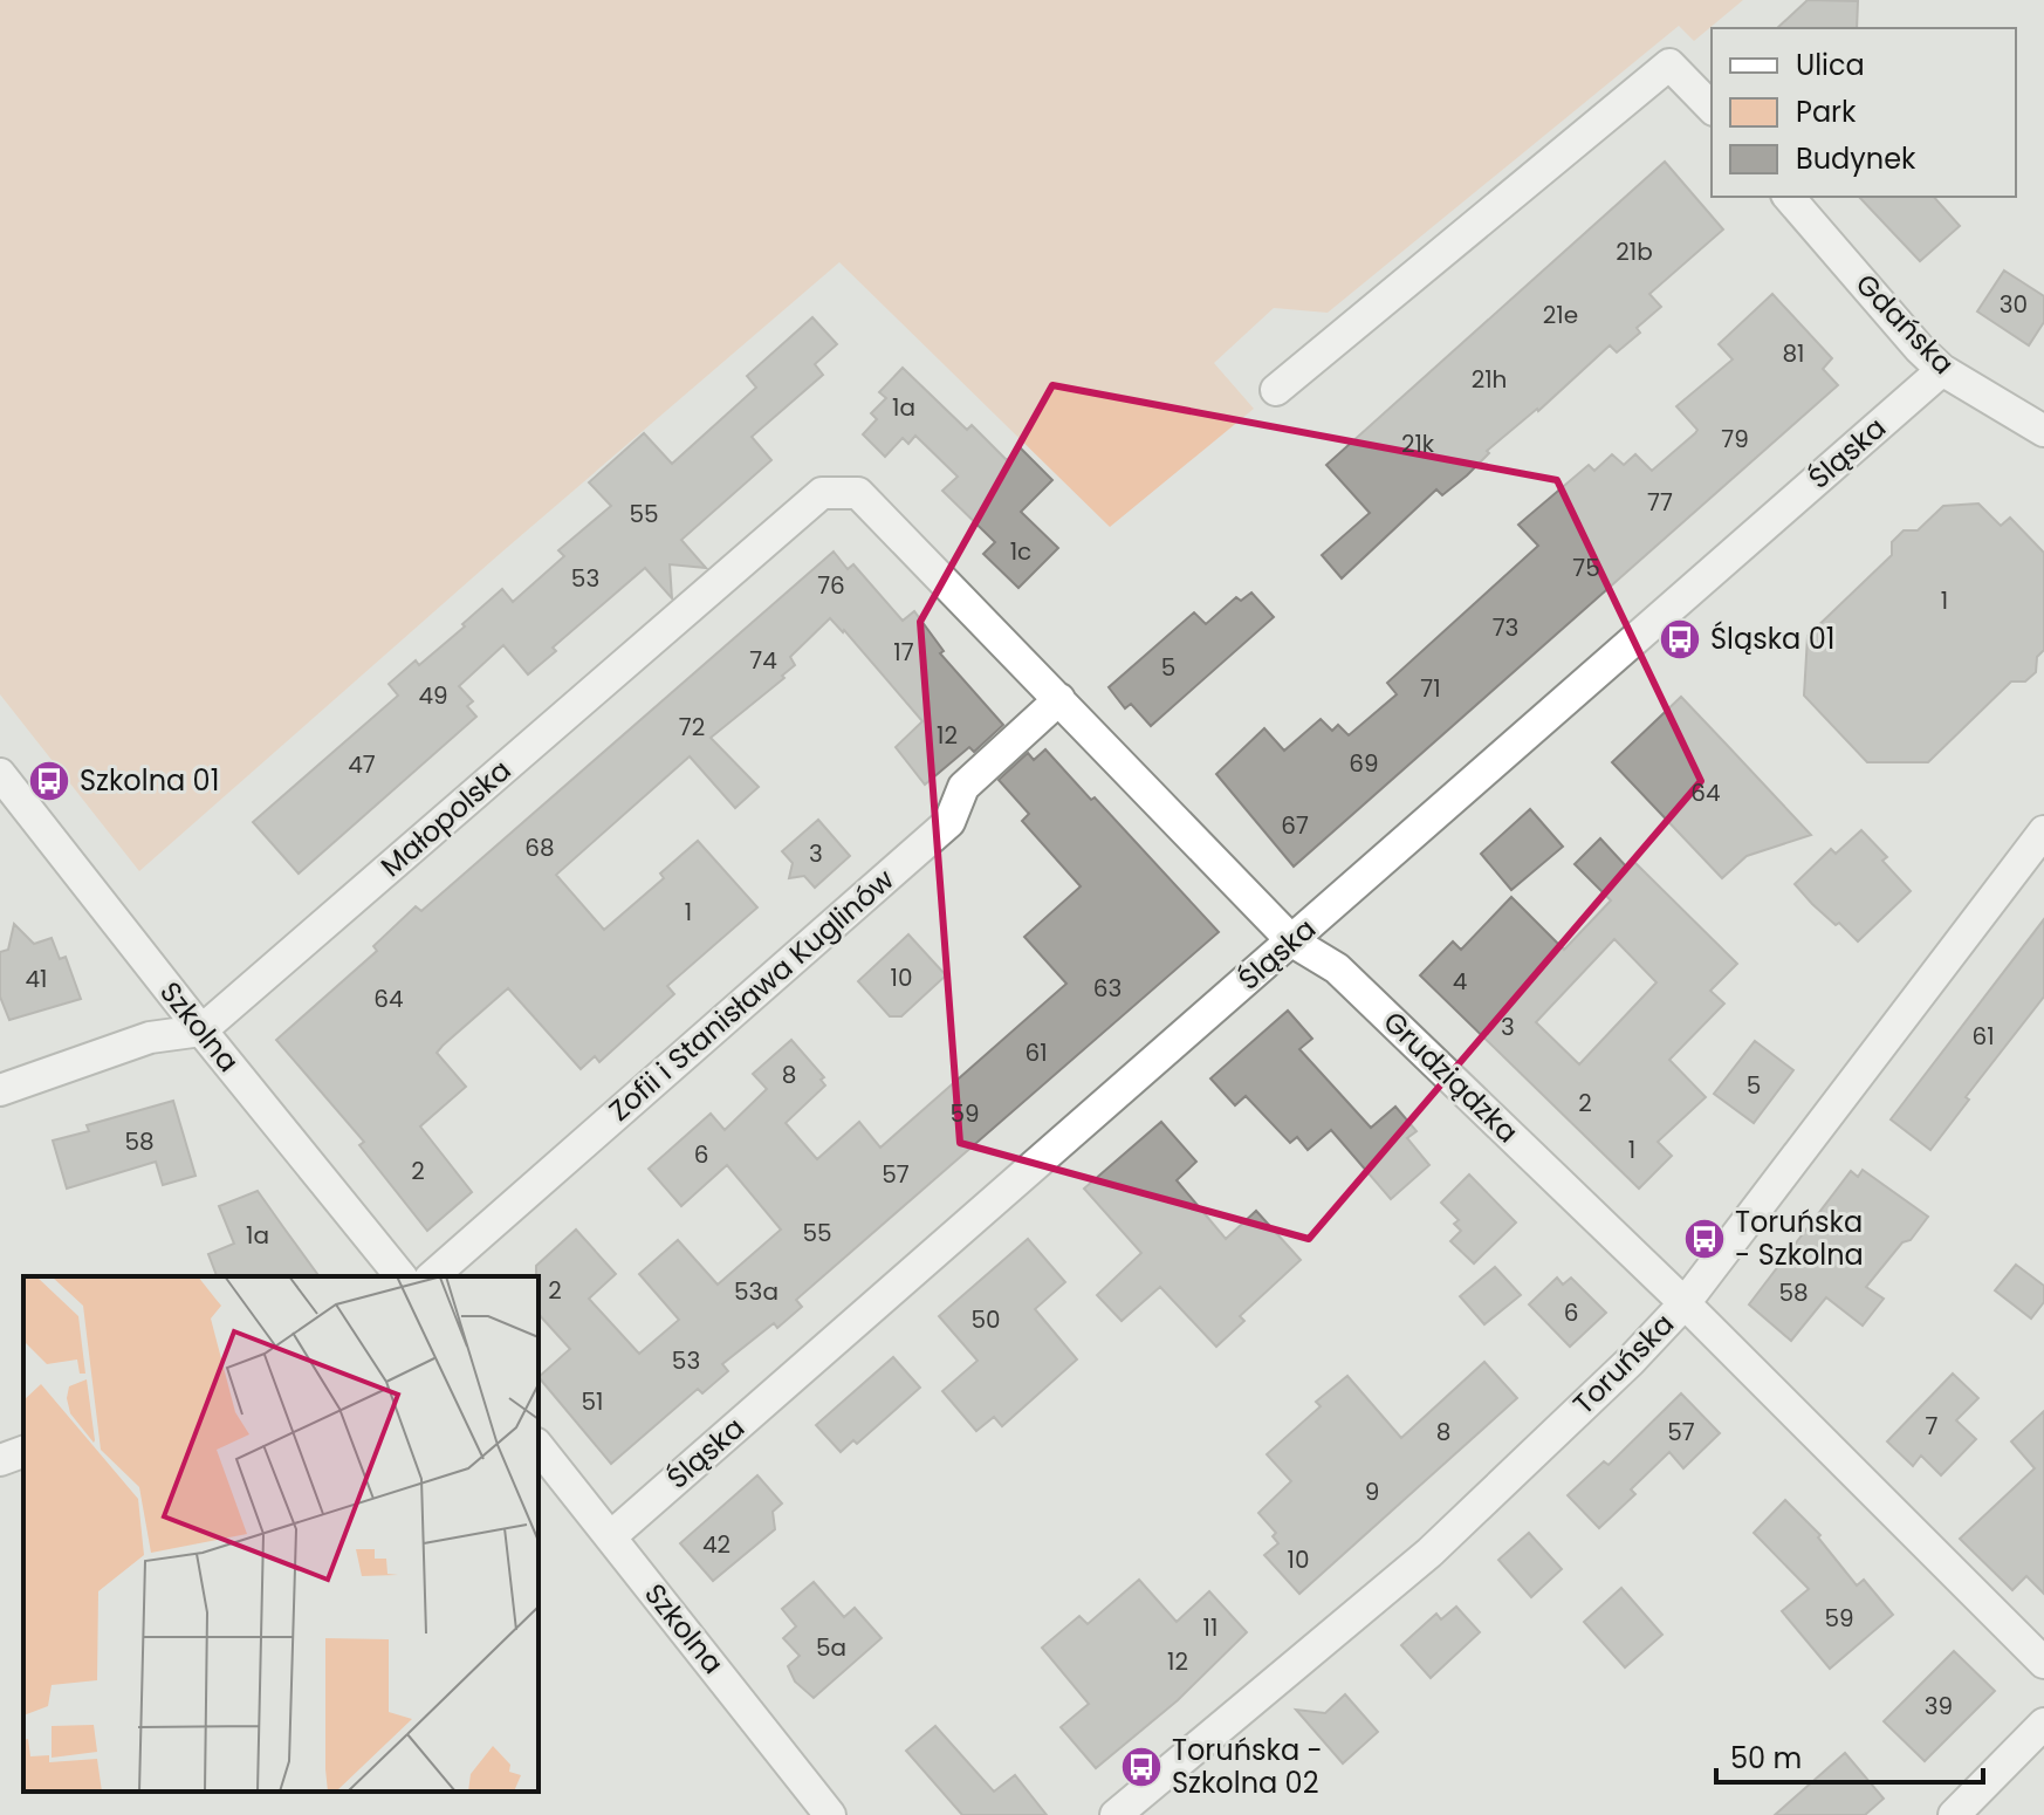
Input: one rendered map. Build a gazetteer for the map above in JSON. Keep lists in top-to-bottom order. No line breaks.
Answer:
{"streets":{"street":["Gdańska","Śląska","Małopolska","Zofii i Stanisława Kuglinów","Szkolna","Grudziądzka","Toruńska"]},"crossings":[["Gdańska","Śląska"],["Śląska","Szkolna"],["Śląska","Grudziądzka"],["Małopolska","Szkolna"],["Małopolska","Grudziądzka"],["Zofii i Stanisława Kuglinów","Grudziądzka"],["Grudziądzka","Toruńska"]],"places":{"bus stop":["Śląska 01","Szkolna 01","Toruńska - Szkolna","Toruńska - Szkolna 02"]},"house_numbers":["21b","30","21e","81","21h","1a","79","21k","77","55","1c","75","53","76","1","73","17","74","5","71","49","72","12","69","47","64","67","68","3","1","10","41","4","63","64","3","61","61","8","5","2","59","58","1","6","2","57","55","1a","2","53a","58","6","50","53","51","7","8","57","9","42","10","59","11","5a","12","39"],"legend":["Ulica","Park","Budynek"],"scale_bar":"50 m"}
